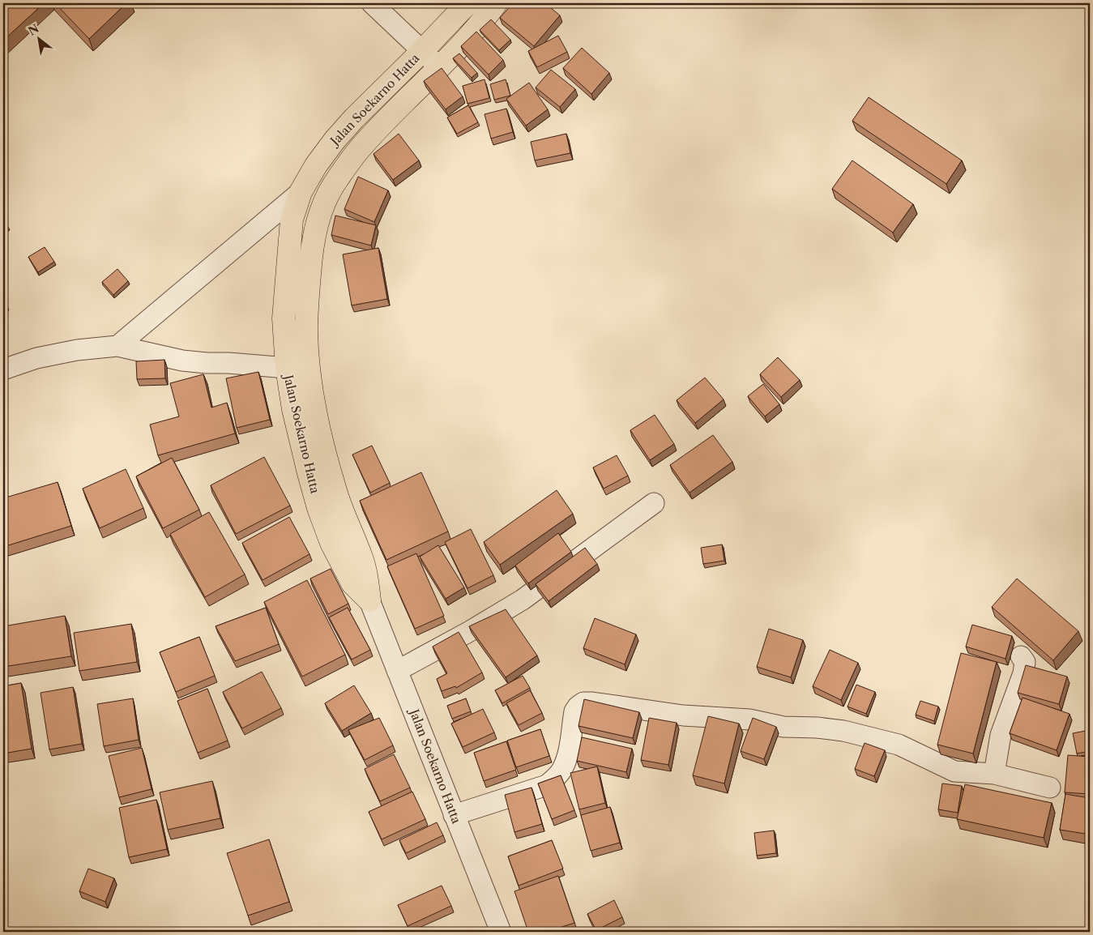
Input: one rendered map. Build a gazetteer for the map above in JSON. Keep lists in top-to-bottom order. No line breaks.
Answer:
{"streets":{"main road":["Jalan Soekarno Hatta"]},"north":"top left"}
